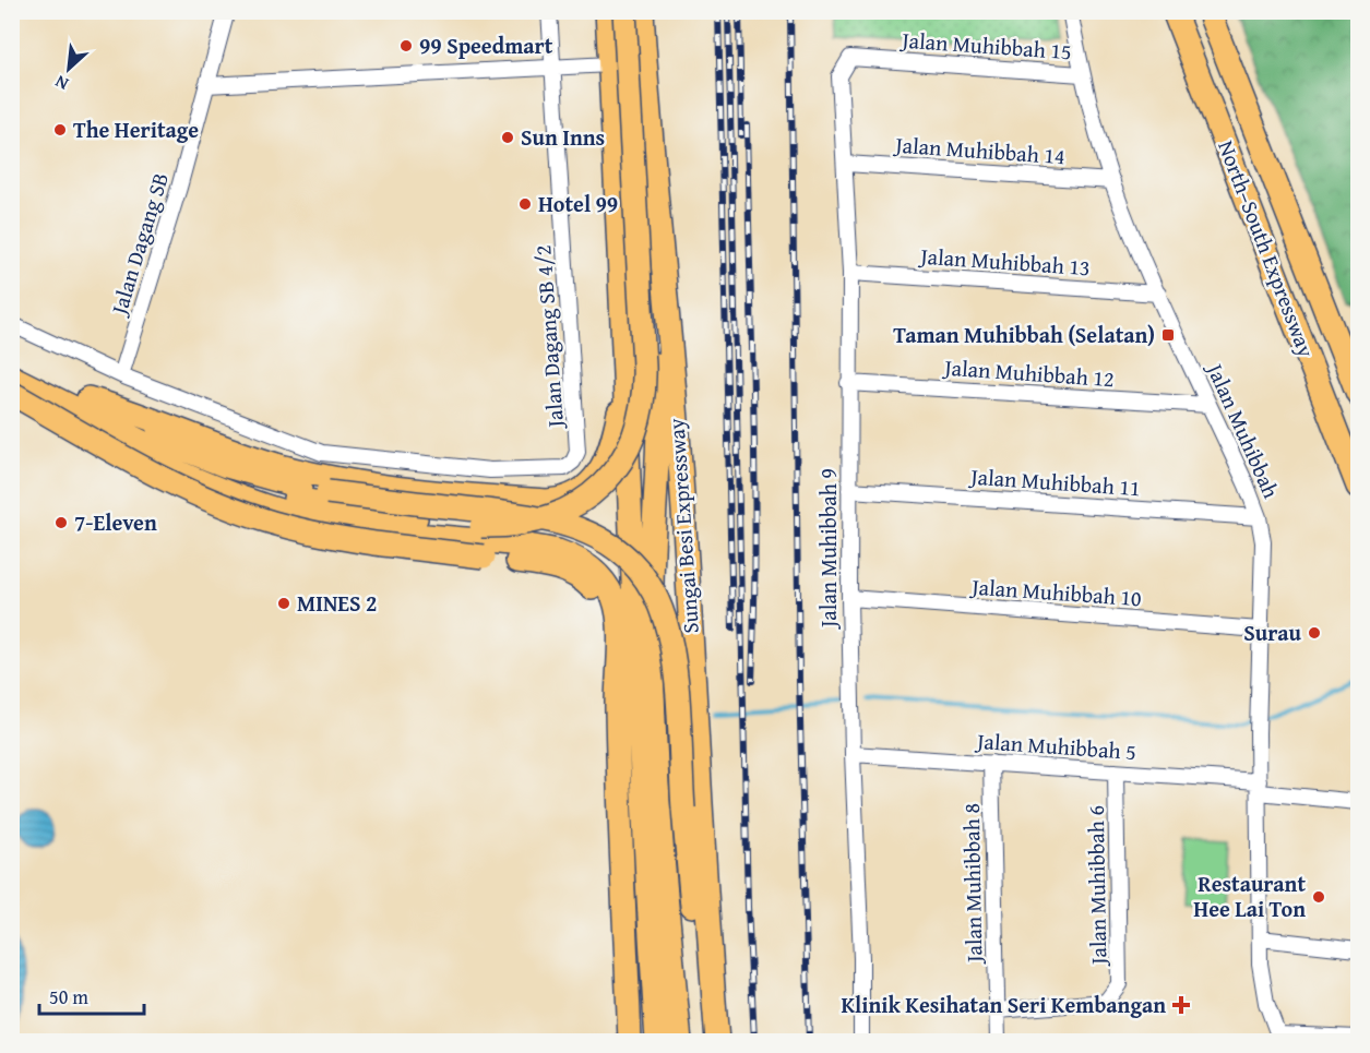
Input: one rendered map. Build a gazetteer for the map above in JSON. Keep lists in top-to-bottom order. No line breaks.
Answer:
{"streets":{"highway":["North–South Expressway","Sungai Besi Expressway"],"street":["Jalan Muhibbah 15","Jalan Muhibbah 14","Jalan Dagang SB","Jalan Muhibbah 13","Jalan Dagang SB 4/2","Jalan Muhibbah 12","Jalan Muhibbah","Jalan Muhibbah 11","Jalan Muhibbah 9","Jalan Muhibbah 10","Jalan Muhibbah 5","Jalan Muhibbah 8","Jalan Muhibbah 6"]},"crossings":[["Jalan Muhibbah 15","Jalan Muhibbah"],["Jalan Muhibbah 15","Jalan Muhibbah 9"],["Jalan Muhibbah 14","Jalan Muhibbah"],["Jalan Muhibbah 14","Jalan Muhibbah 9"],["Jalan Dagang SB","Jalan Dagang SB 4/2"],["Jalan Muhibbah 13","Jalan Muhibbah"],["Jalan Muhibbah 13","Jalan Muhibbah 9"],["Jalan Muhibbah 12","Jalan Muhibbah"],["Jalan Muhibbah 12","Jalan Muhibbah 9"],["Jalan Muhibbah","Jalan Muhibbah 11"],["Jalan Muhibbah","Jalan Muhibbah 10"],["Jalan Muhibbah","Jalan Muhibbah 5"],["Jalan Muhibbah 11","Jalan Muhibbah 9"],["Jalan Muhibbah 9","Jalan Muhibbah 10"],["Jalan Muhibbah 9","Jalan Muhibbah 5"],["Jalan Muhibbah 5","Jalan Muhibbah 8"],["Jalan Muhibbah 5","Jalan Muhibbah 6"],["Jalan Muhibbah 8","Jalan Muhibbah 6"]],"places":{"other":["99 Speedmart","The Heritage","Sun Inns","Hotel 99","7-Eleven","MINES 2","Surau","Restaurant Hee Lai Ton"],"transit":["Taman Muhibbah (Selatan)"],"health":["Klinik Kesihatan Seri Kembangan"]},"scale_bar":"50 m","north":"bottom left"}
